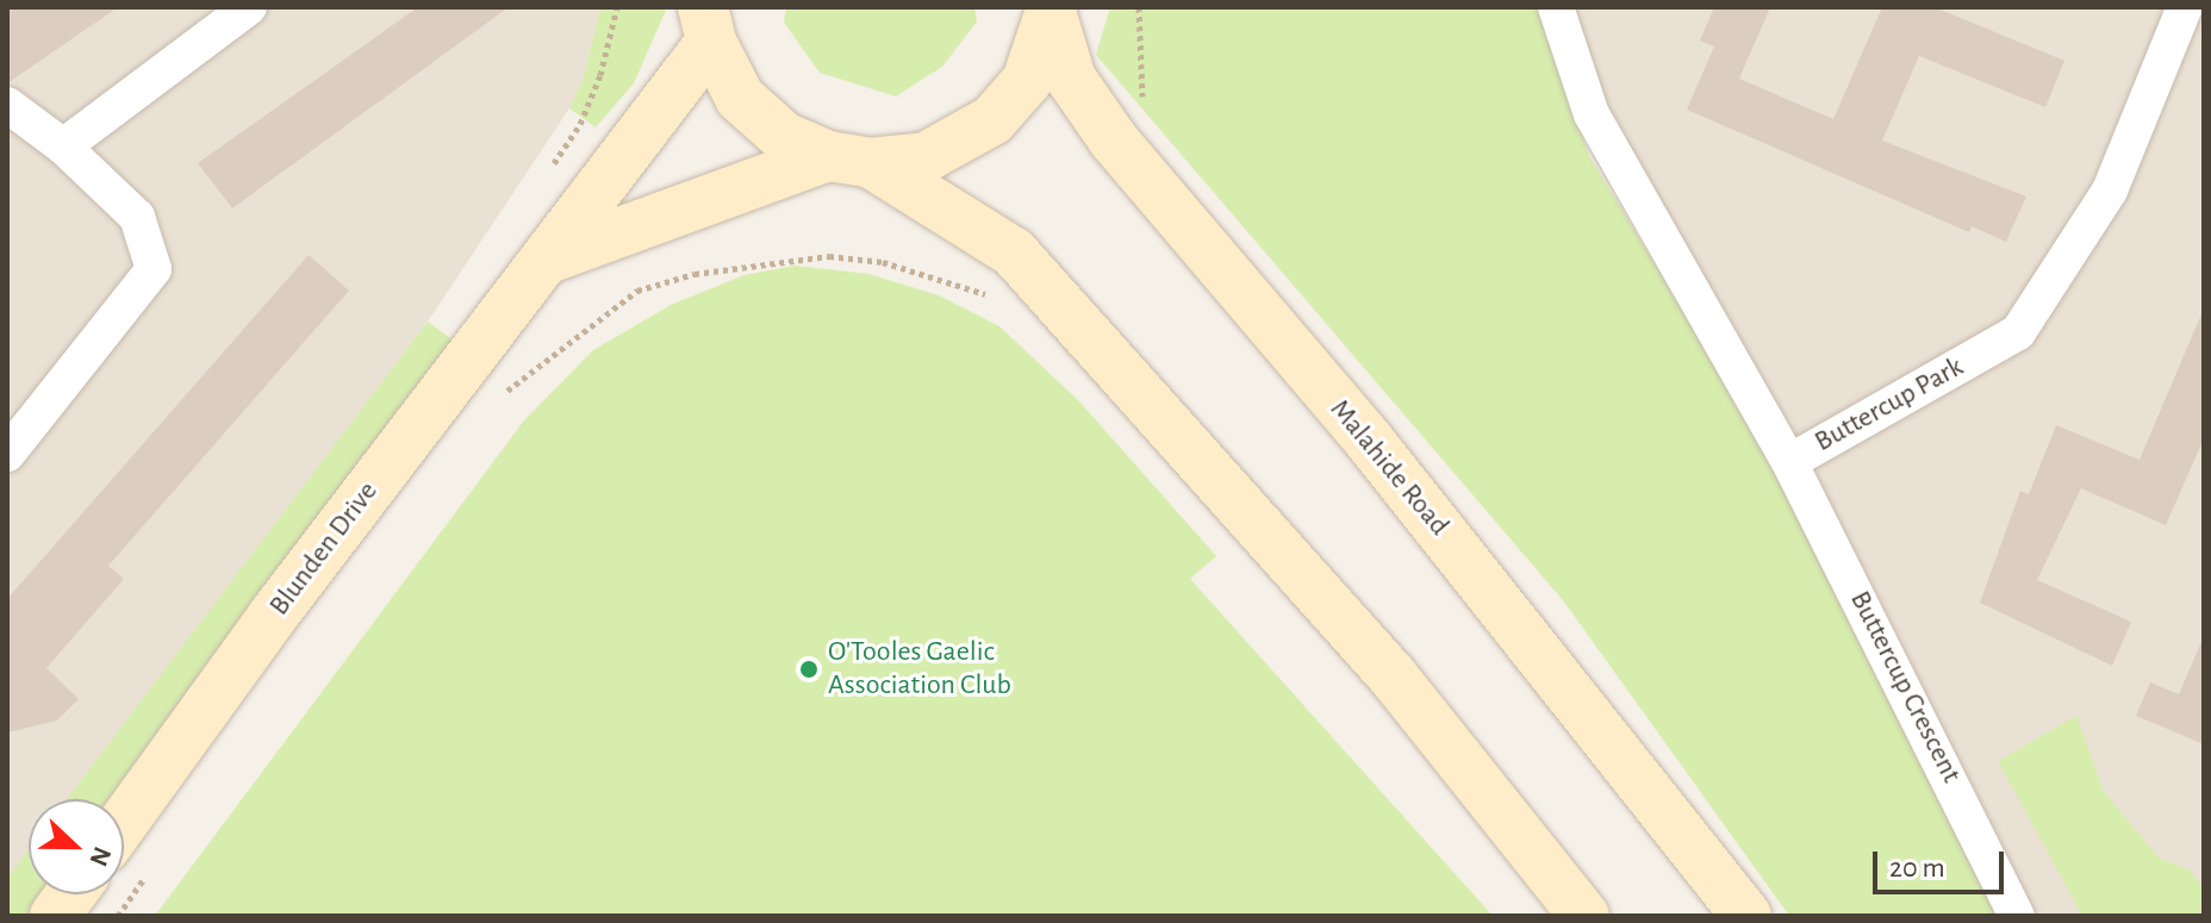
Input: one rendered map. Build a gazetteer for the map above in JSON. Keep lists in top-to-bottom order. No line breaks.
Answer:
{"streets":{"main road":["Malahide Road","Blunden Drive"],"street":["Buttercup Park","Buttercup Crescent"]},"crossings":[["Buttercup Park","Buttercup Crescent"]],"places":["O'Tooles Gaelic Association Club"],"scale_bar":"20 m","north":"right"}
